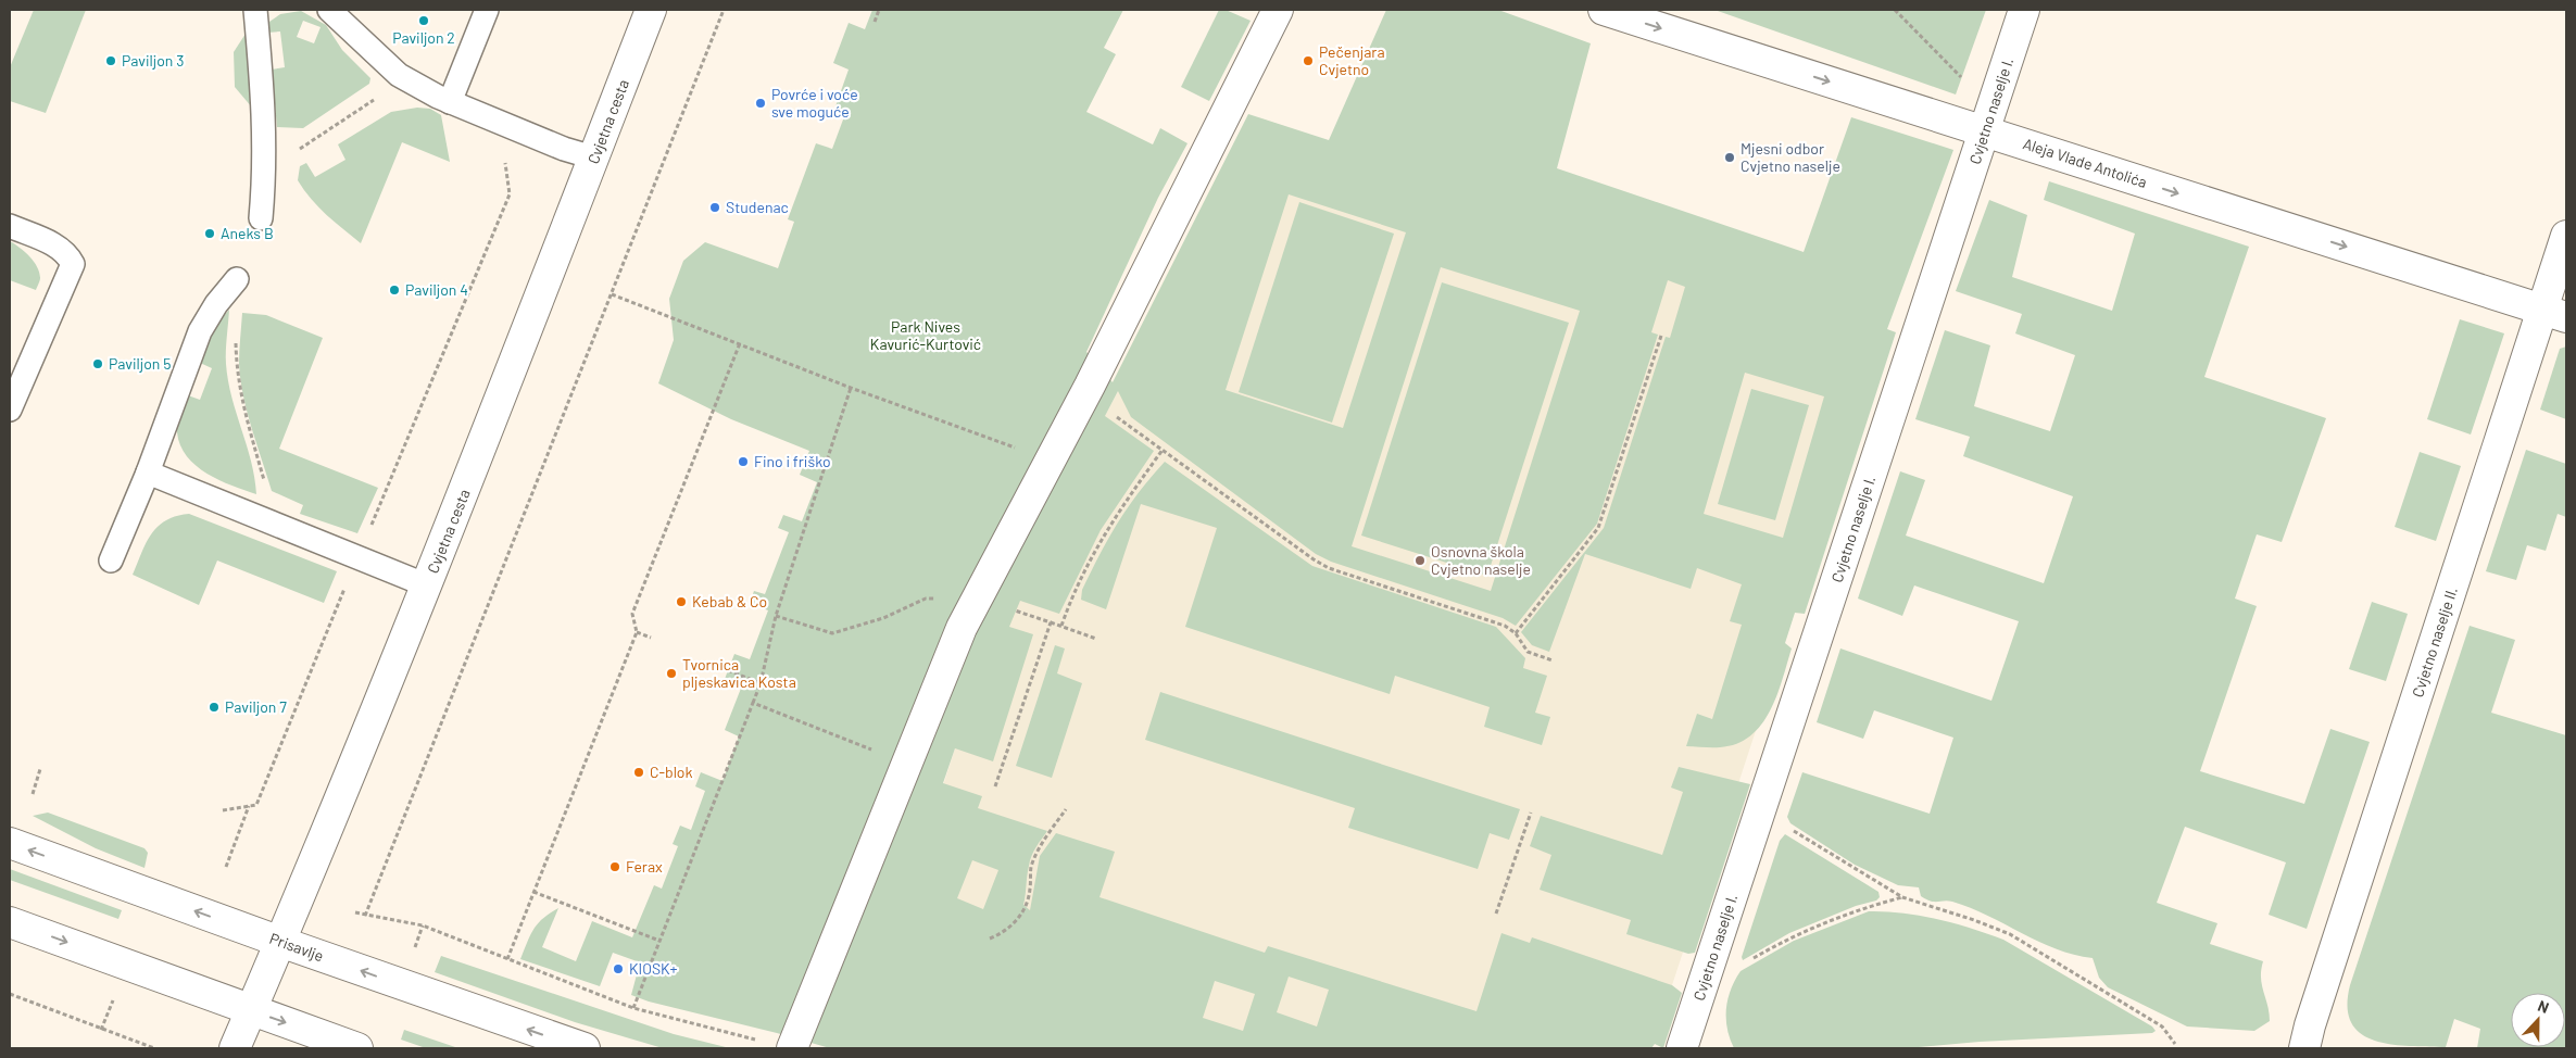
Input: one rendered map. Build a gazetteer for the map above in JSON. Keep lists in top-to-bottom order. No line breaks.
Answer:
{"streets":{"street":["Cvjetno naselje I.","Cvjetna cesta","Aleja Vlade Antolića","Cvjetno naselje II.","Prisavlje"]},"crossings":[["Cvjetno naselje I.","Aleja Vlade Antolića"],["Cvjetna cesta","Prisavlje"],["Aleja Vlade Antolića","Cvjetno naselje II."]],"one_way":["Aleja Vlade Antolića"],"parks":["Park Nives Kavurić-Kurtović"],"places":["Paviljon 2","Paviljon 3","Pečenjara Cvjetno","Povrće i voće sve moguće","Mjesni odbor Cvjetno naselje","Studenac","Aneks B","Paviljon 4","Paviljon 5","Fino i friško","Osnovna škola Cvjetno naselje","Kebab & Co","Tvornica pljeskavica Kosta","Paviljon 7","C-blok","Ferax","KIOSK+"],"north":"top"}
